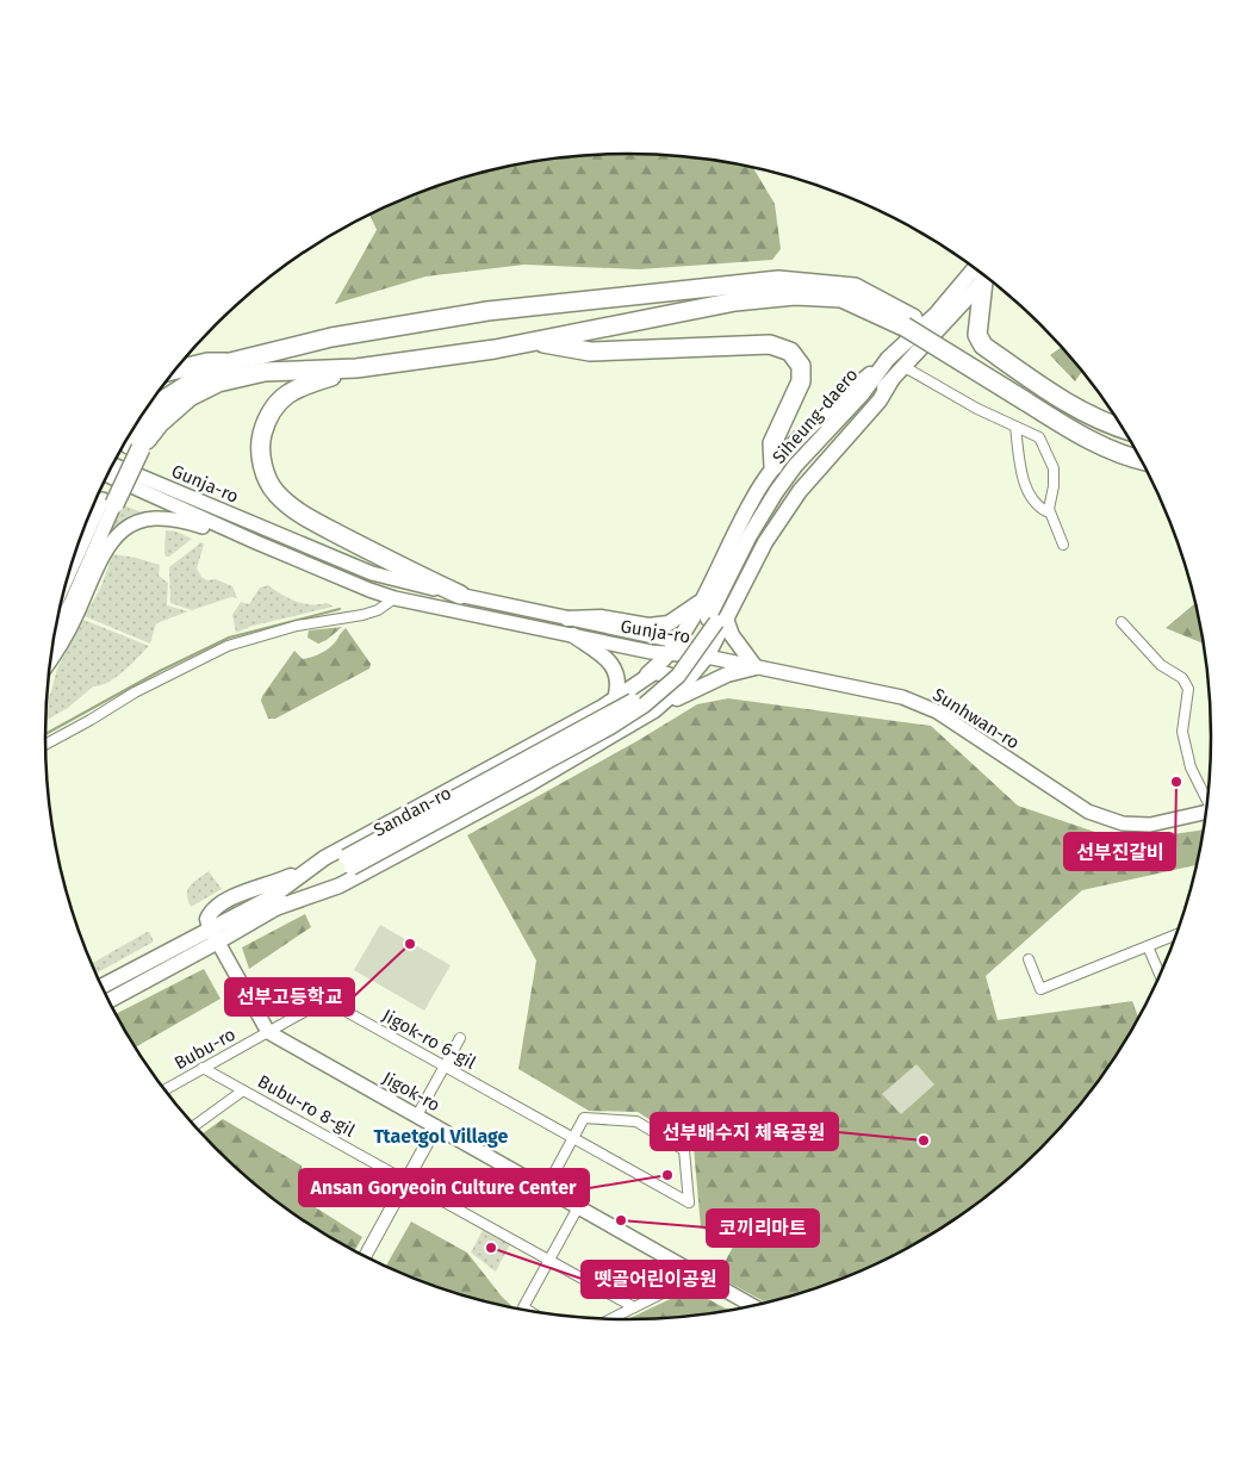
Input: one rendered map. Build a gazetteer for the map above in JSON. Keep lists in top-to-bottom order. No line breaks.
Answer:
{"streets":{"main road":["Siheung-daero","Gunja-ro","Sunhwan-ro","Sandan-ro","Jigok-ro"],"street":["Jigok-ro 6-gil","Bubu-ro","Bubu-ro 8-gil"]},"crossings":[["Siheung-daero","Sandan-ro"],["Gunja-ro","Sunhwan-ro"],["Gunja-ro","Sandan-ro"],["Jigok-ro 6-gil","Bubu-ro"],["Jigok-ro 6-gil","Jigok-ro"],["Bubu-ro","Jigok-ro"],["Bubu-ro","Bubu-ro 8-gil"]],"districts":["Ttaetgol Village"],"places":["선부진갈비","선부고등학교","선부배수지 체육공원","Ansan Goryeoin Culture Center","코끼리마트","뗏골어린이공원"]}
